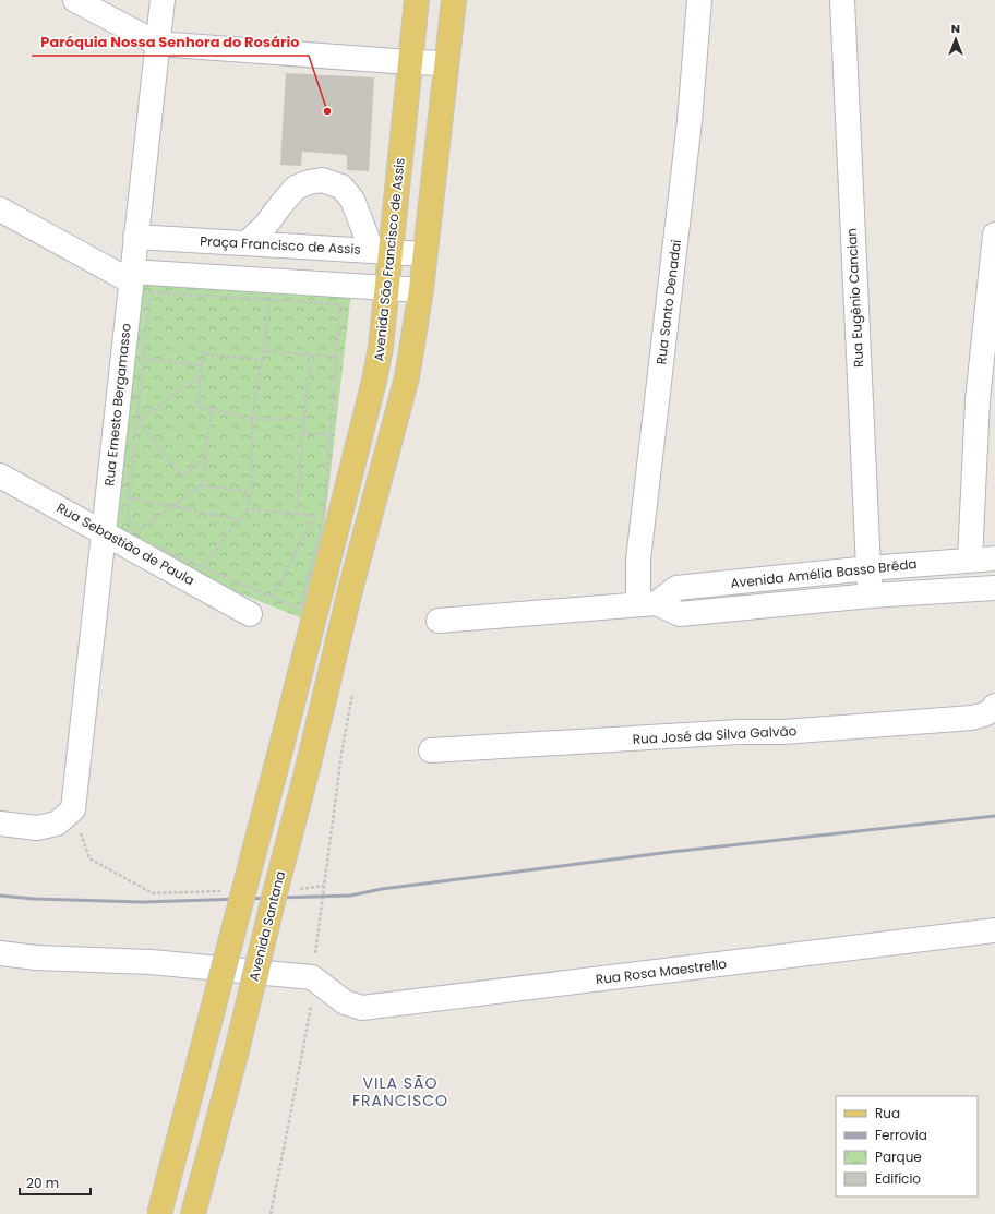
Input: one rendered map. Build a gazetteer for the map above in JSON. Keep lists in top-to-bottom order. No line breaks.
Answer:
{"streets":{"main road":["Avenida São Francisco de Assis","Avenida Santana"],"street":["Praça Francisco de Assis","Rua Eugênio Cancian","Rua Santo Denadai","Rua Ernesto Bergamasso","Rua Sebastião de Paula","Avenida Amélia Basso Brêda","Rua José da Silva Galvão","Rua Rosa Maestrello"]},"crossings":[["Praça Francisco de Assis","Avenida São Francisco de Assis"],["Praça Francisco de Assis","Rua Ernesto Bergamasso"],["Rua Eugênio Cancian","Avenida Amélia Basso Brêda"],["Rua Santo Denadai","Avenida Amélia Basso Brêda"],["Rua Ernesto Bergamasso","Rua Sebastião de Paula"]],"districts":["VILA SÃO FRANCISCO"],"places":["Paróquia Nossa Senhora do Rosário"],"legend":["Rua","Ferrovia","Parque","Edifício"],"scale_bar":"20 m","north":"top"}
